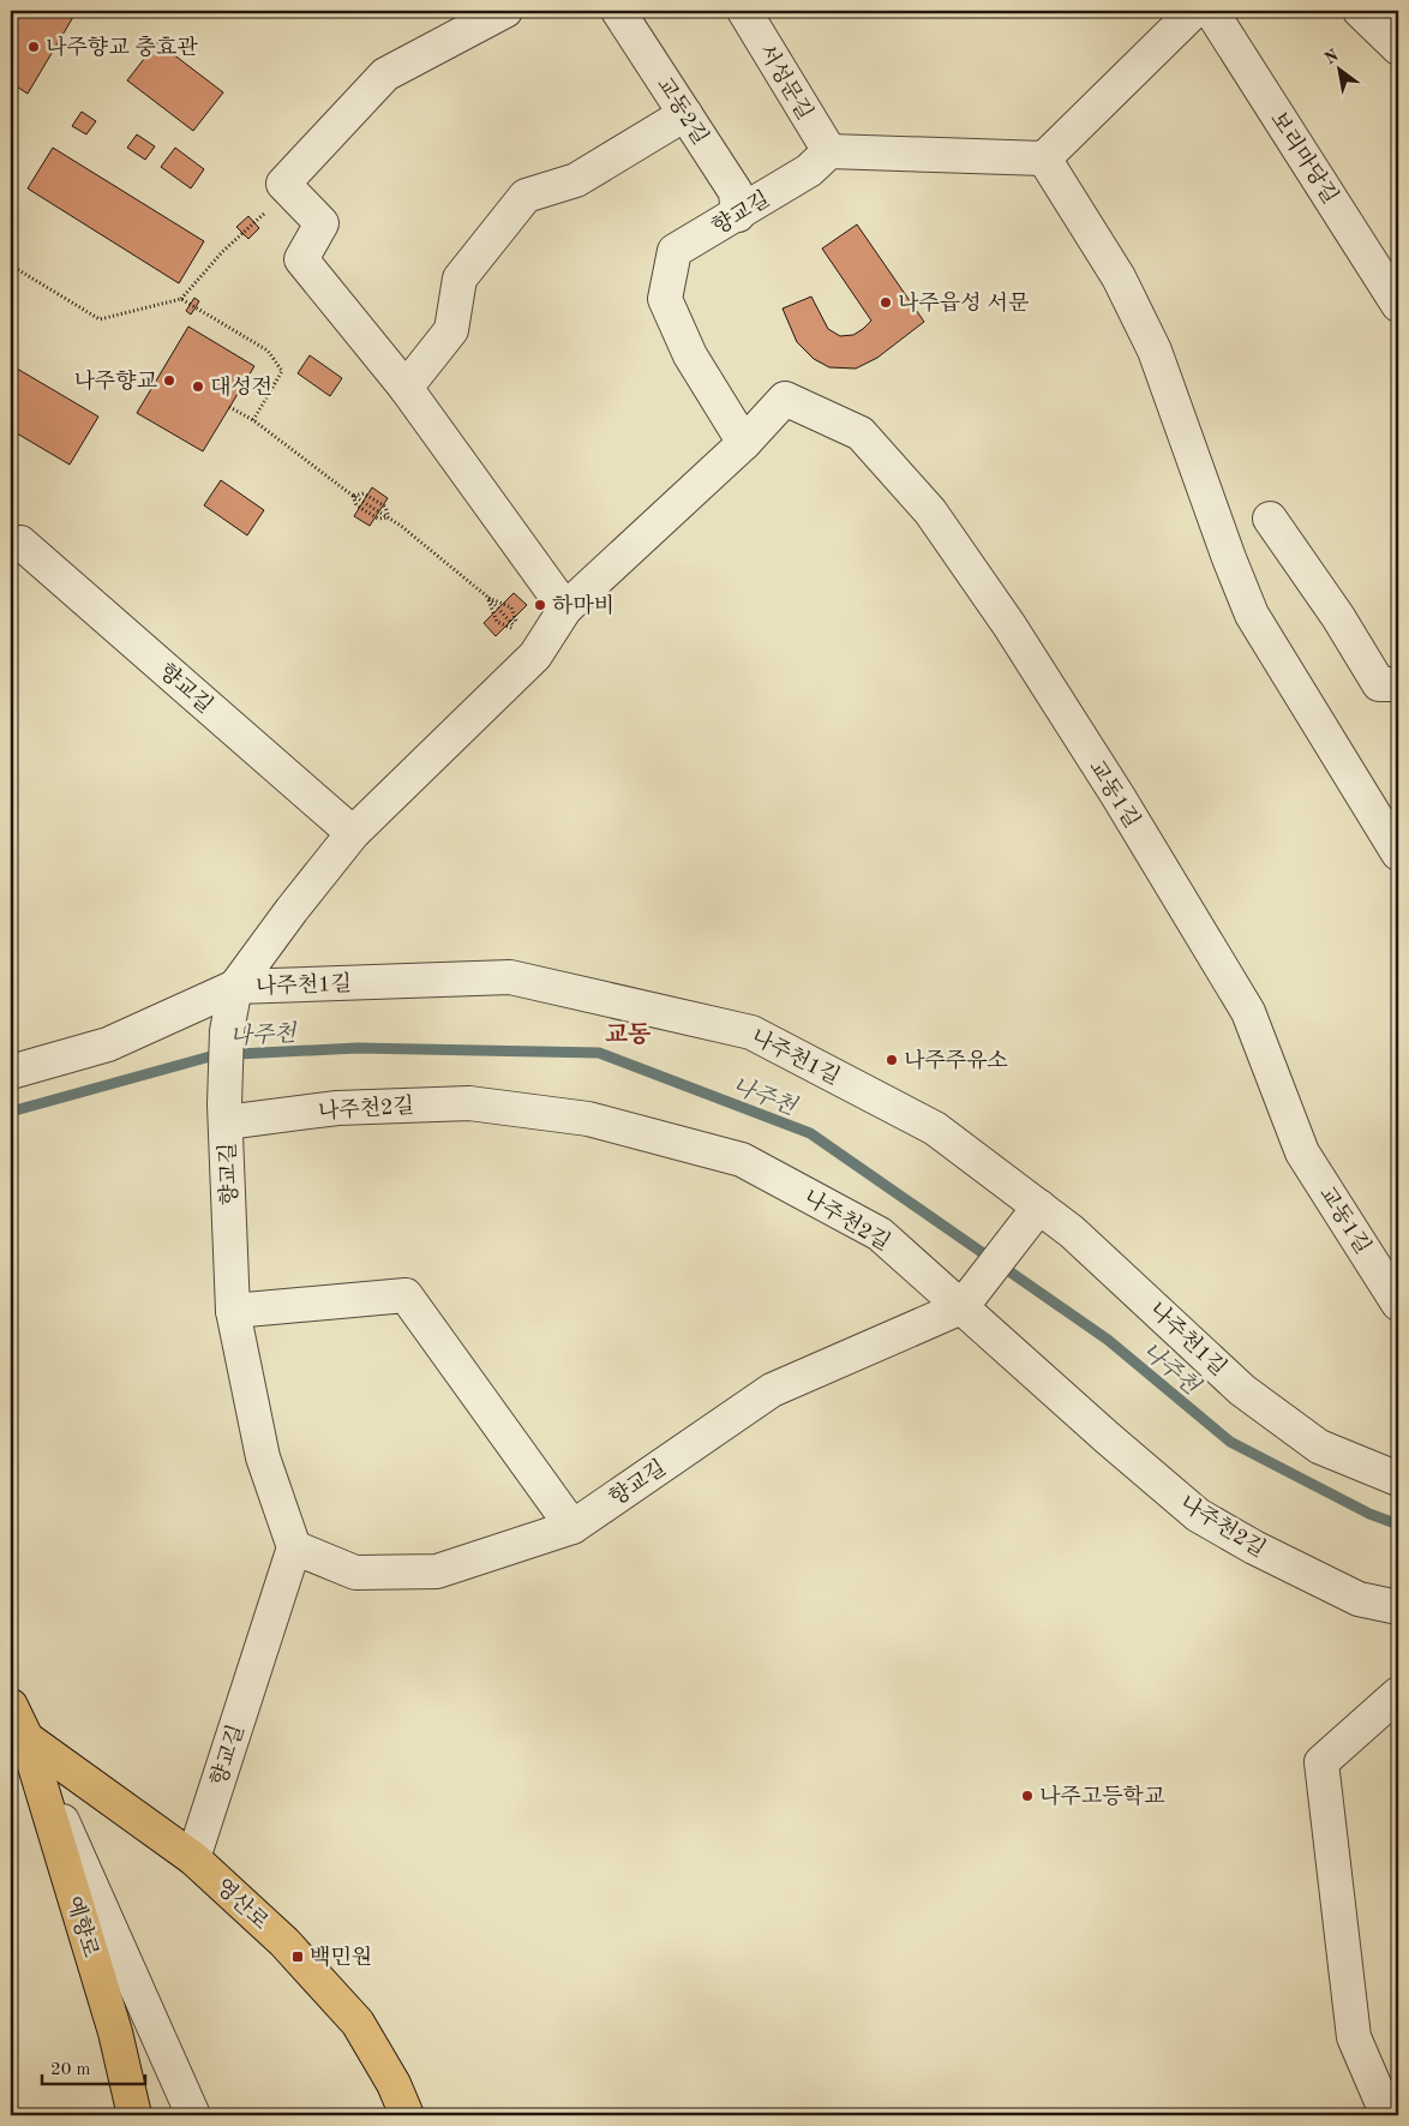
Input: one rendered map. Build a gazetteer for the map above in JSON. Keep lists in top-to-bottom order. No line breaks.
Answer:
{"streets":{"main road":["영산로","예향로"],"street":["서성문길","교동2길","보리마당길","향교길","교동1길","나주천1길","나주천2길"]},"crossings":[["서성문길","향교길"],["교동2길","향교길"],["향교길","교동1길"],["향교길","나주천1길"],["향교길","나주천2길"],["향교길","영산로"],["영산로","예향로"]],"districts":["교동"],"water":["나주천"],"places":{"other":["나주향교 충효관","나주읍성 서문","나주향교","대성전","하마비","나주주유소","나주고등학교"],"transit":["백민원"]},"scale_bar":"20 m","north":"top left"}
